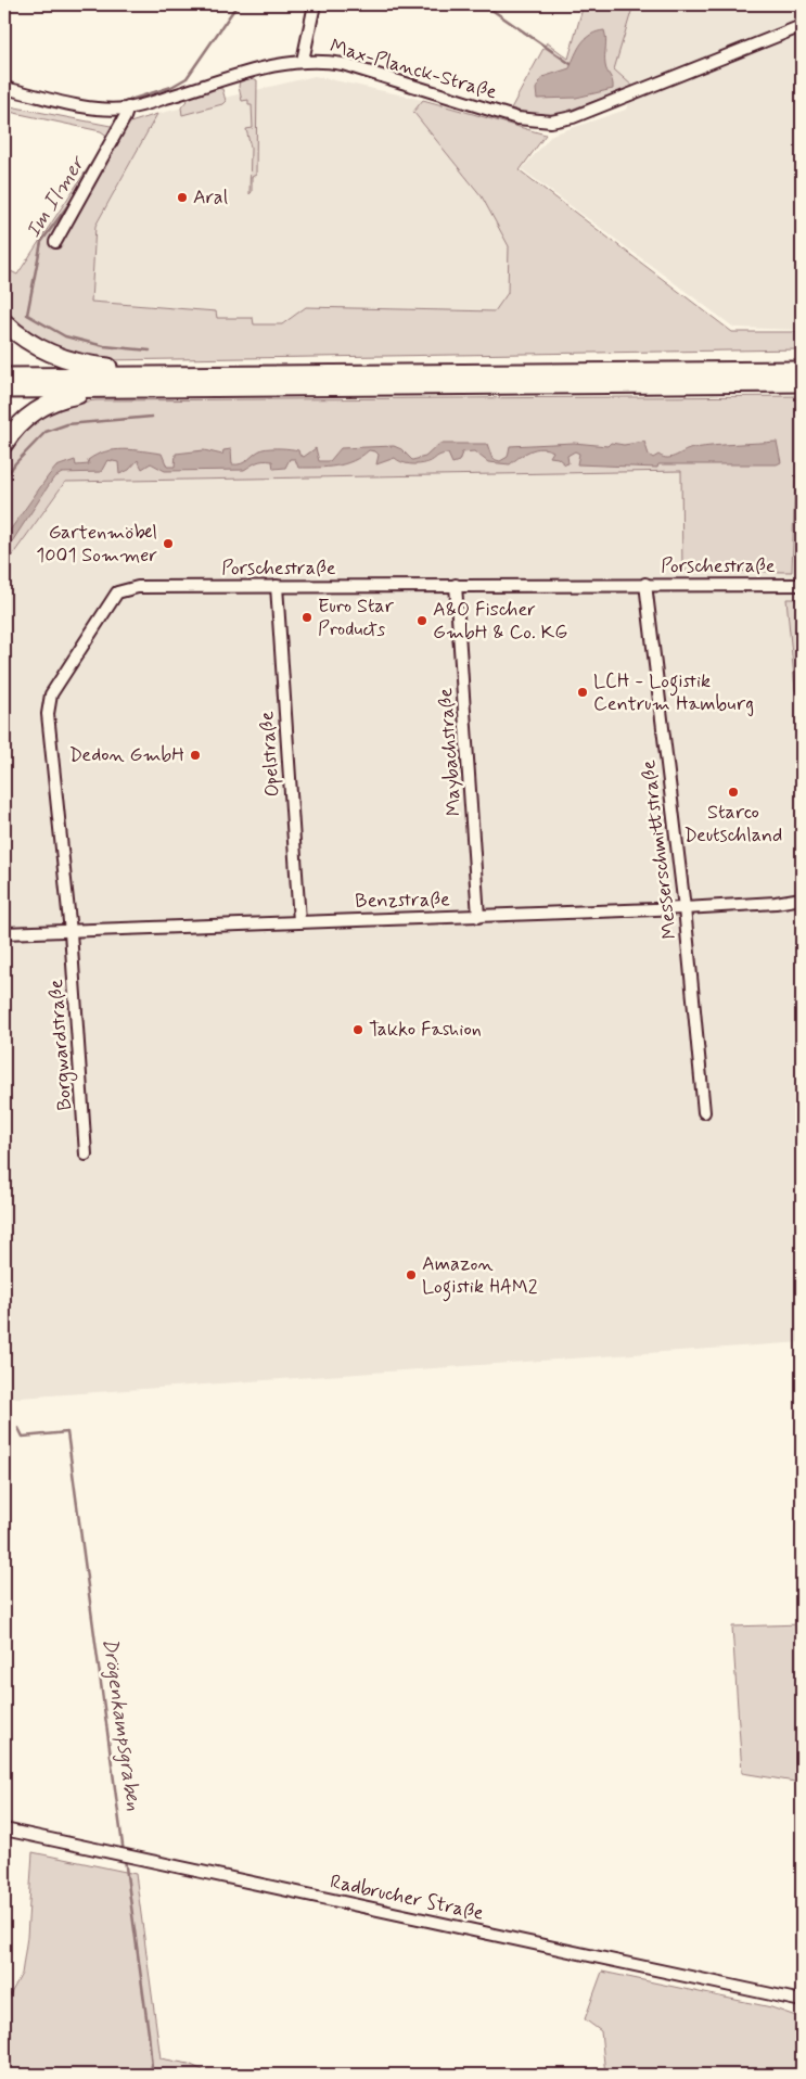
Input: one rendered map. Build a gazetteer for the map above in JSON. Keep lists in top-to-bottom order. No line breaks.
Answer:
{"streets":{"street":["Max-Planck-Straße","Porschestraße","Maybachstraße","Opelstraße","Messerschmittstraße","Benzstraße","Borgwardstraße","Radbrucher Straße"]},"crossings":[["Porschestraße","Maybachstraße"],["Porschestraße","Opelstraße"],["Porschestraße","Messerschmittstraße"],["Porschestraße","Benzstraße"],["Porschestraße","Borgwardstraße"],["Maybachstraße","Benzstraße"],["Opelstraße","Benzstraße"],["Messerschmittstraße","Benzstraße"],["Benzstraße","Borgwardstraße"]],"water":["Im Ilmer","Drögenkampsgraben"],"places":["Aral","Gartenmöbel 1001 Sommer","Euro Star Products","A&O Fischer GmbH & Co. KG","LCH - Logistik Centrum Hamburg","Dedon GmbH","Starco Deutschland","Takko Fashion","Amazon Logistik HAM2"]}
